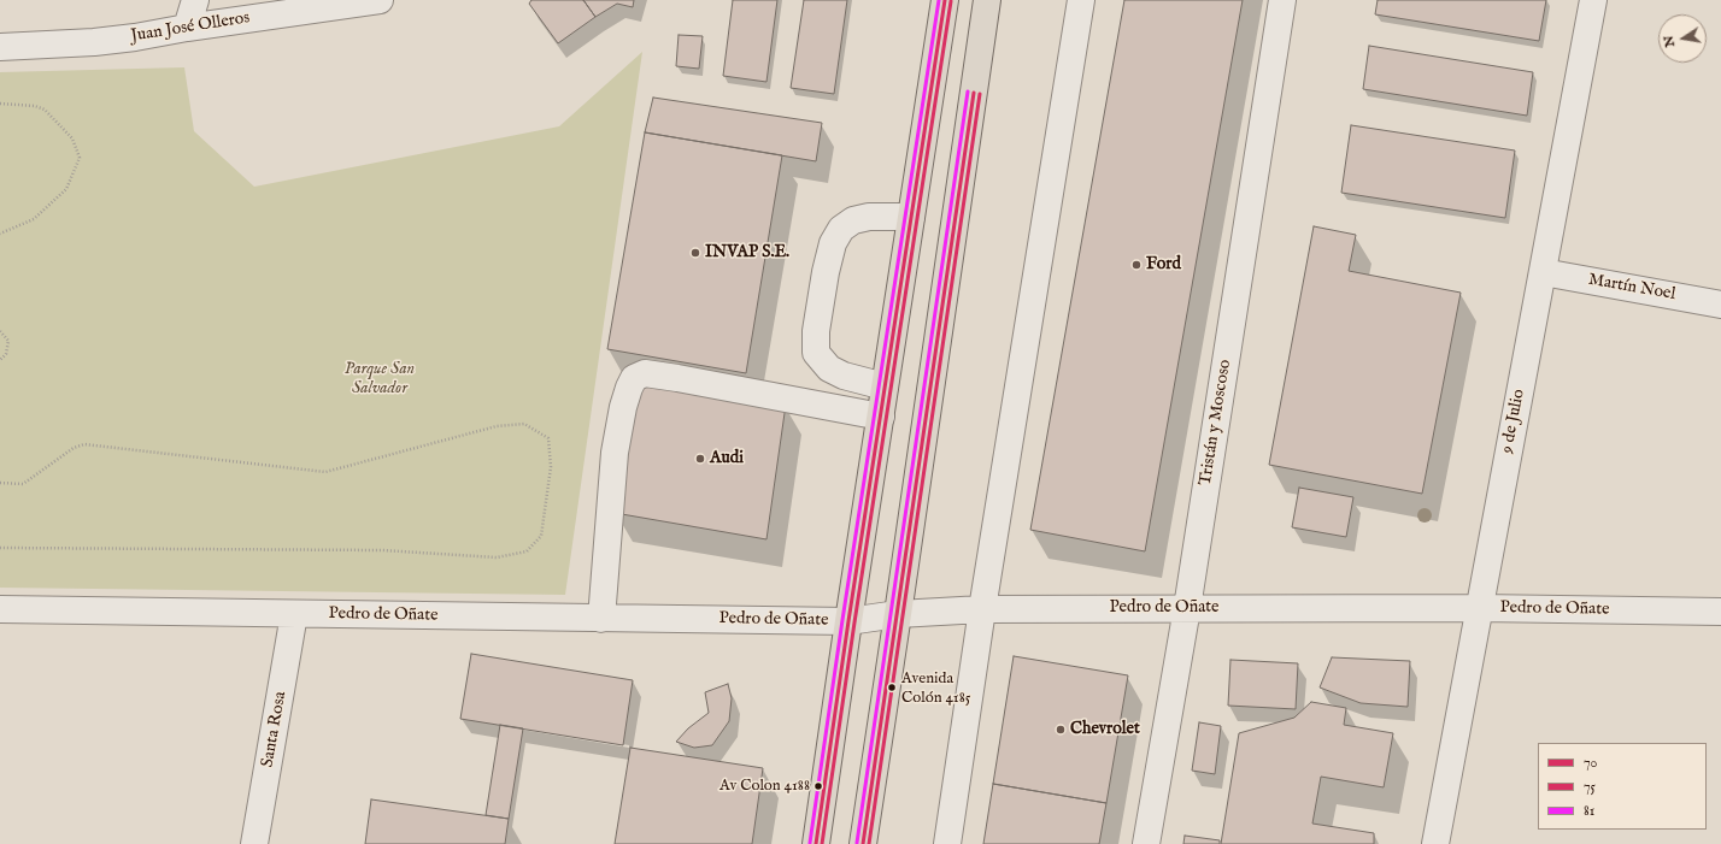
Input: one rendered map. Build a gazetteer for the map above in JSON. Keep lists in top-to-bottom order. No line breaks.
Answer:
{"streets":{"street":["Juan José Olleros","Martín Noel","9 de Julio","Tristán y Moscoso","Pedro de Oñate","Santa Rosa"]},"crossings":[["Martín Noel","9 de Julio"],["9 de Julio","Pedro de Oñate"],["Tristán y Moscoso","Pedro de Oñate"],["Pedro de Oñate","Santa Rosa"]],"parks":["Parque San Salvador"],"places":["INVAP S.E.","Ford","Audi","Avenida Colón 4185","Chevrolet","Av Colon 4188"],"lines":["transit line 70","transit line 81","transit line 75"],"legend":["70","75","81"],"north":"left"}
